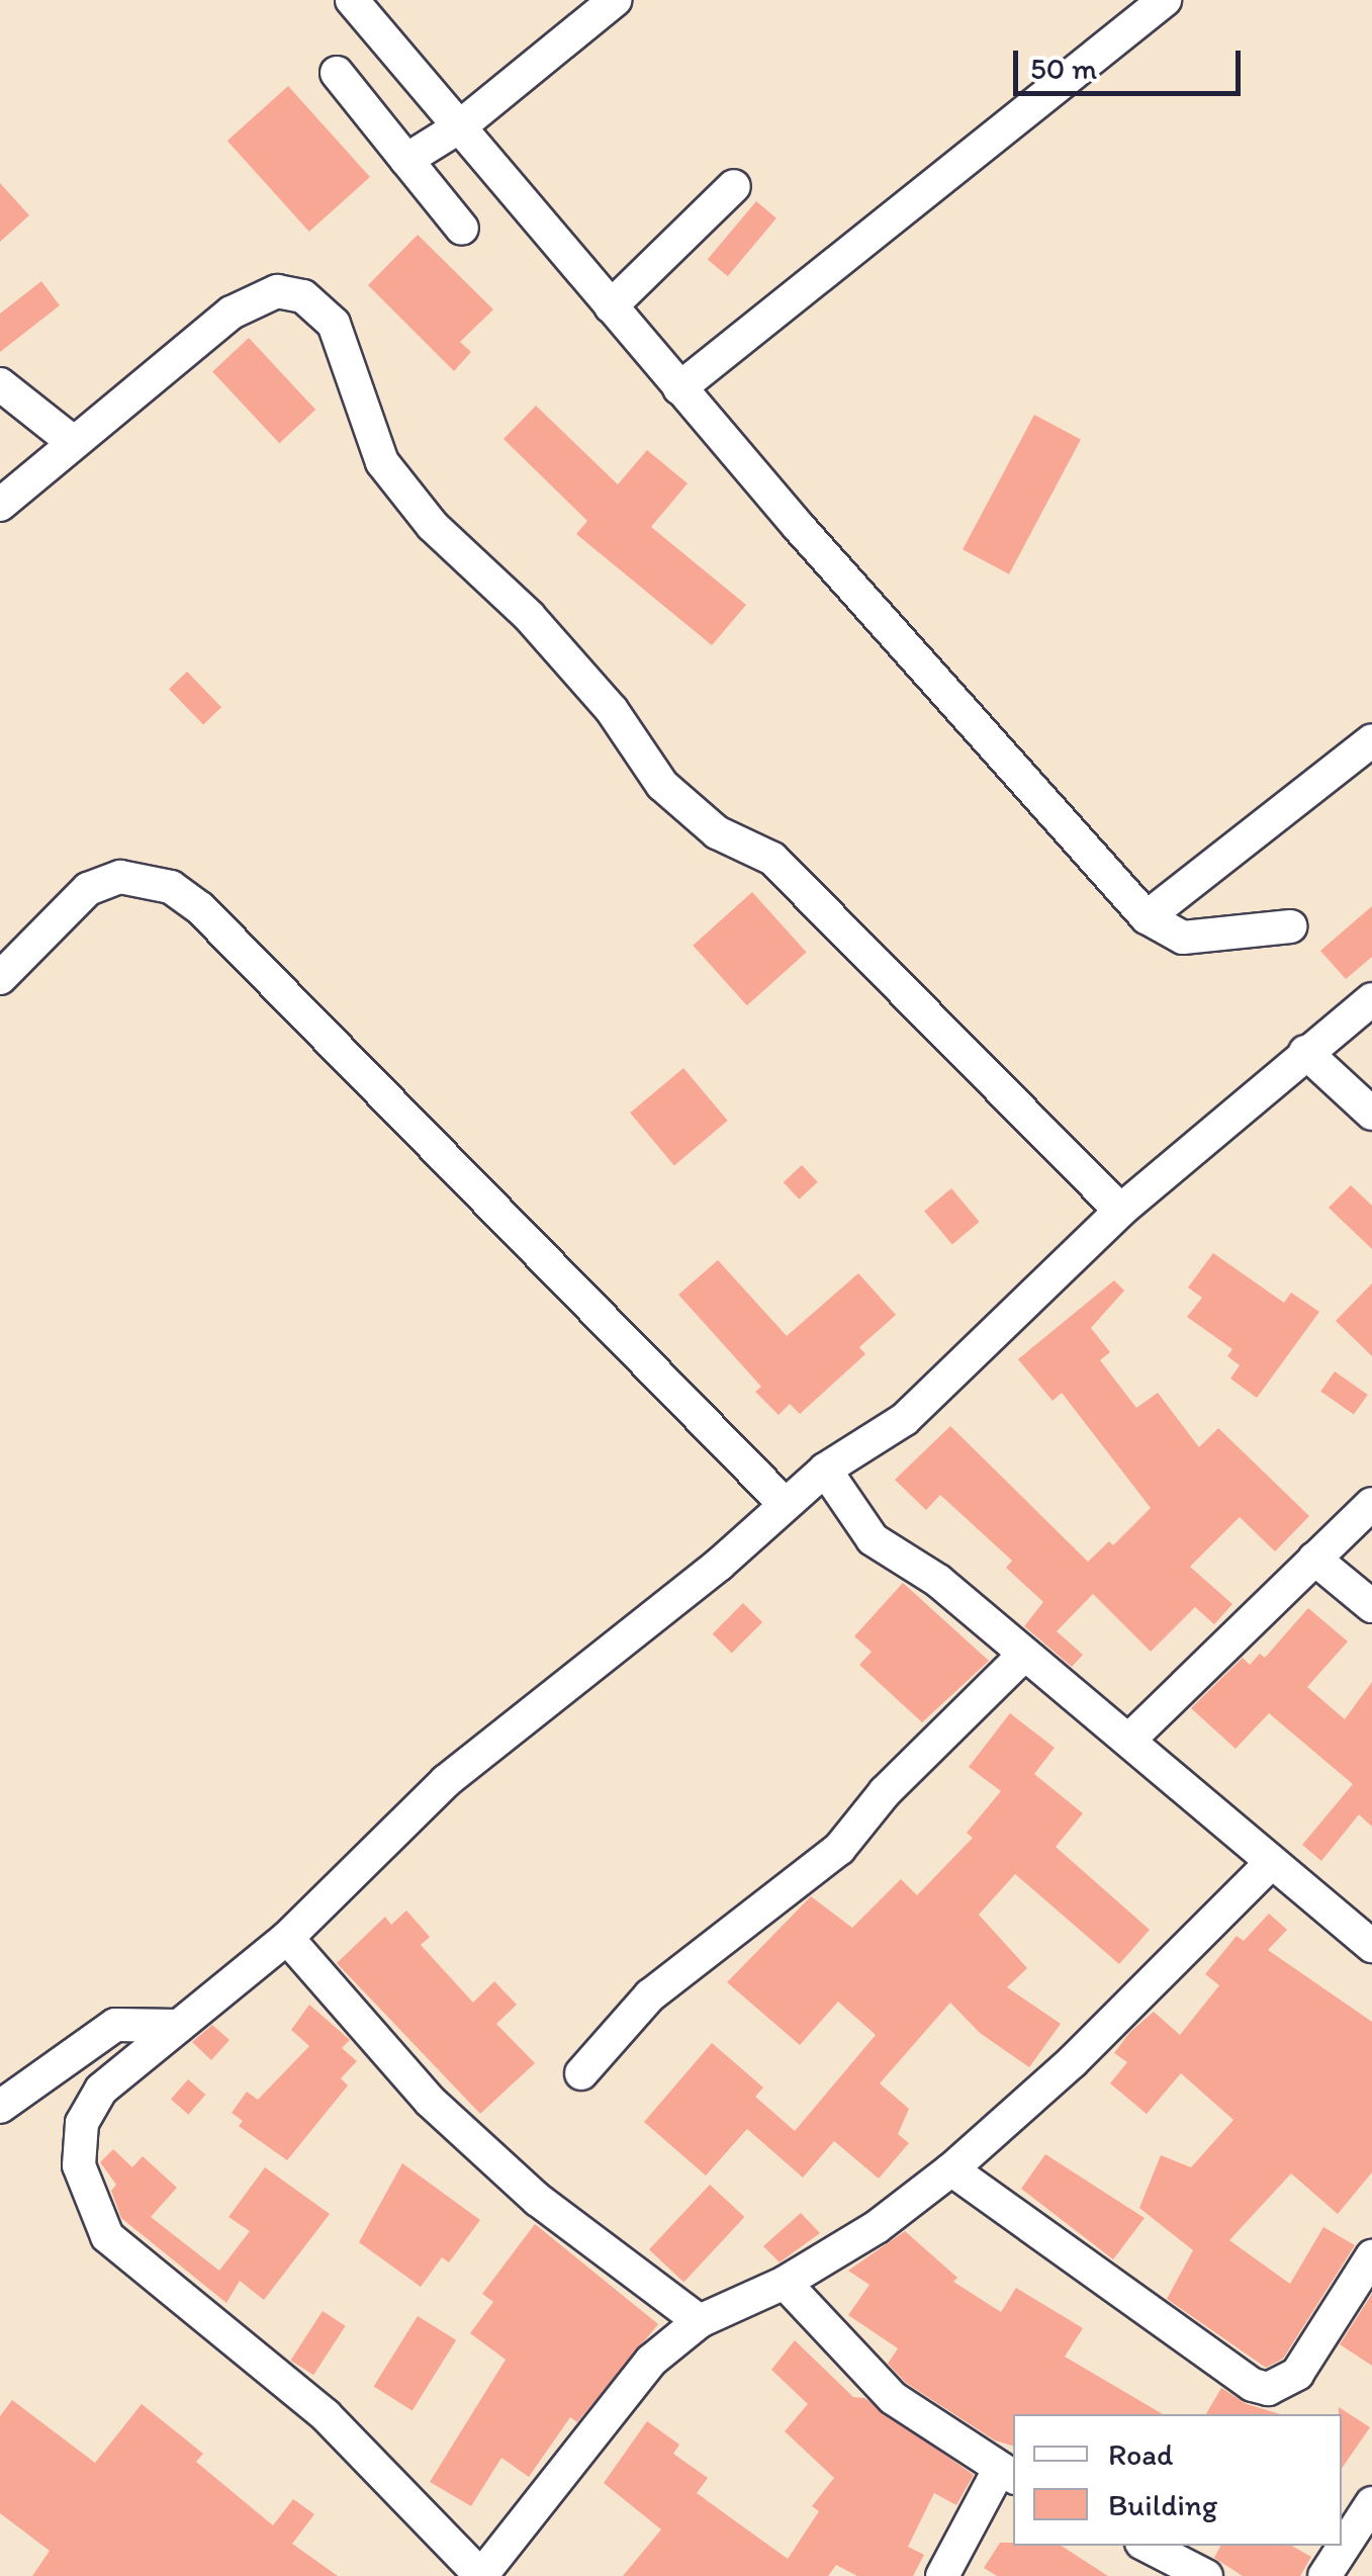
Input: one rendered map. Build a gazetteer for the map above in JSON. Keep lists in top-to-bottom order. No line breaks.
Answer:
{"legend":["Road","Building"],"scale_bar":"50 m"}
